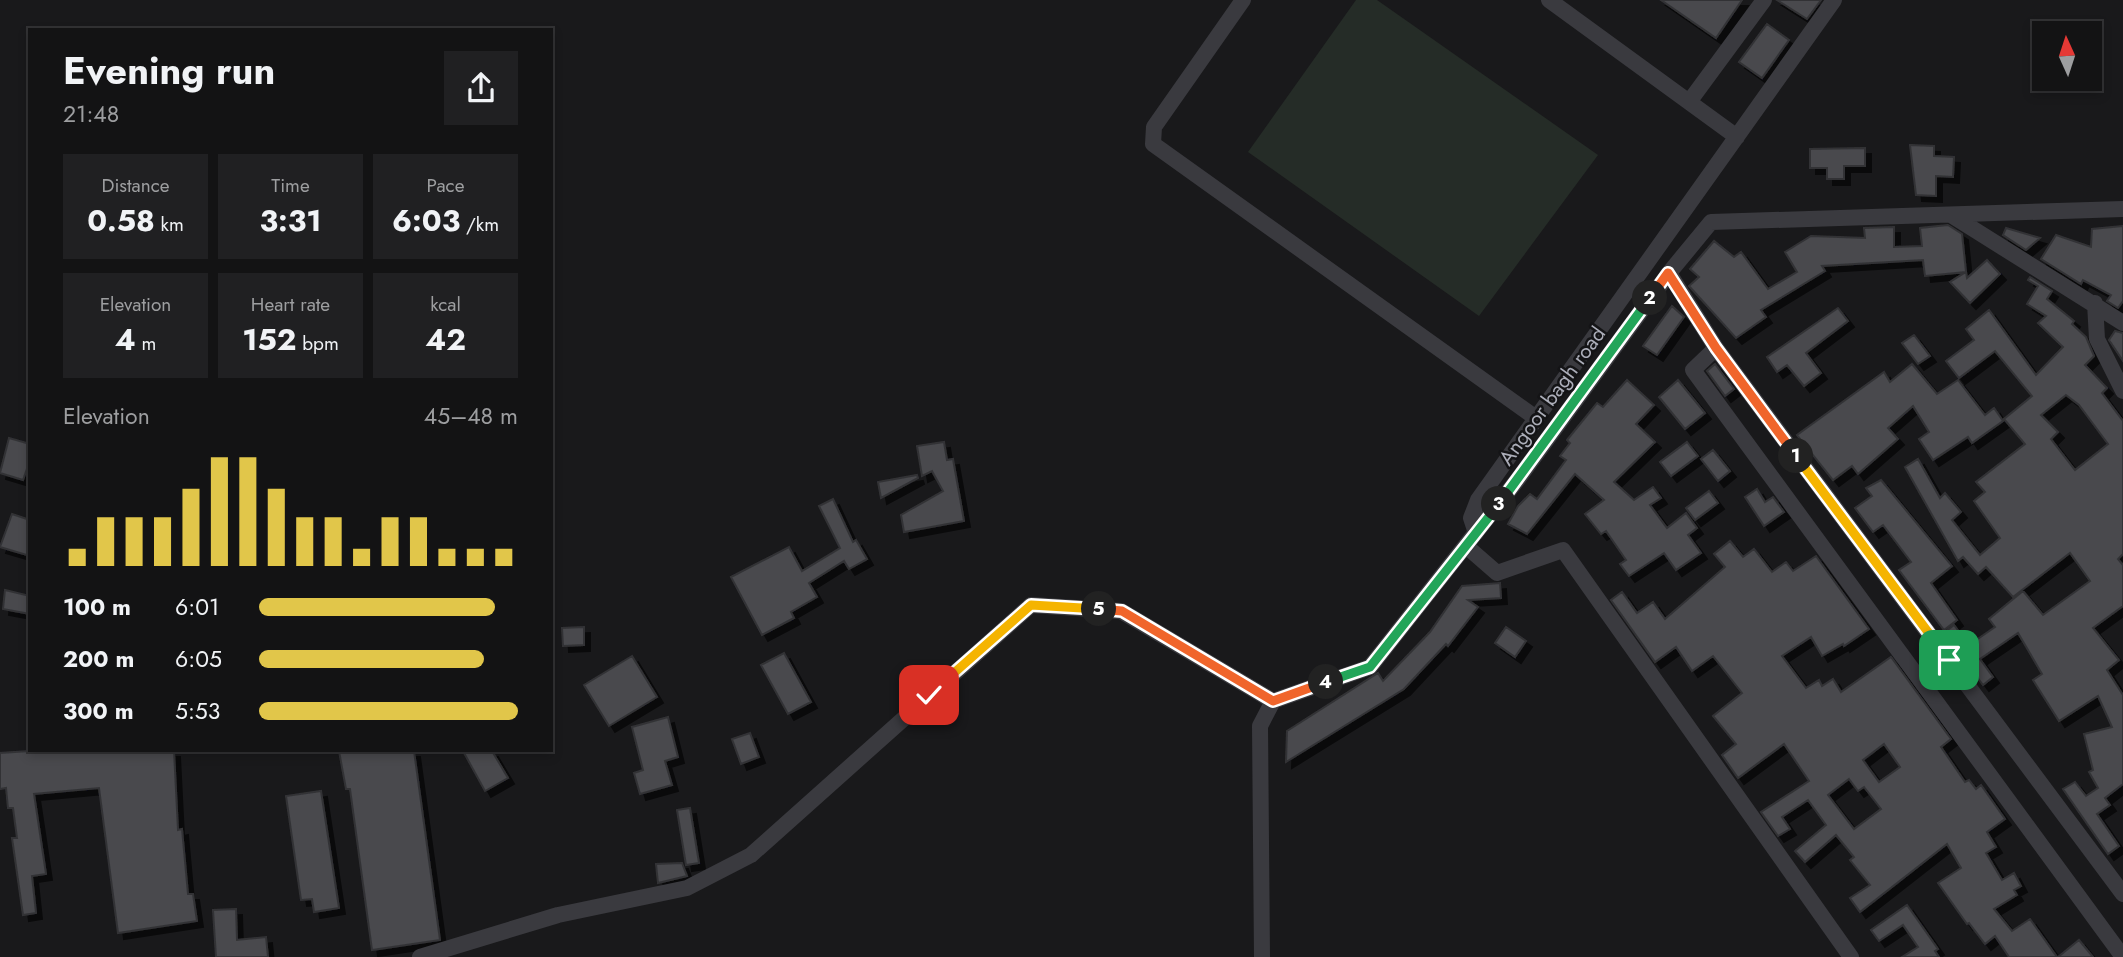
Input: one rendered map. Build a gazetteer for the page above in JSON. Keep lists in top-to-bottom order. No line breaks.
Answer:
{"streets":{"street":["Angoor bagh road"]},"north":"top","page":{"heading":["Evening run","21:48"],"stats":[["Distance","0.58 km"],["Time","3:31"],["Pace","6:03 /km"],["Elevation","4 m"],["Heart rate","152 bpm"],["kcal","42"]],"pins":["2","1","3","5","4"],"chart":["Elevation","45–48 m"],"list":[{"name":"100 m","note":"6:01"},{"name":"200 m","note":"6:05"},{"name":"300 m","note":"5:53"}]}}
